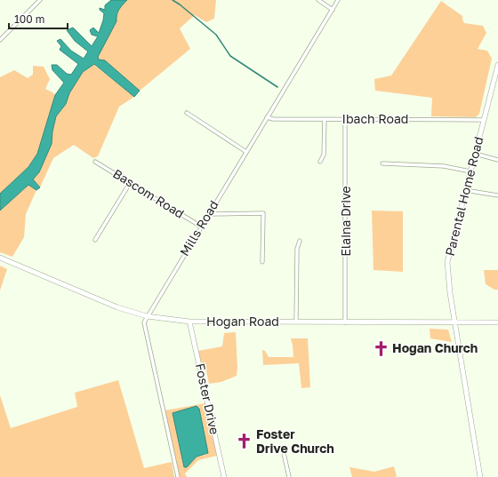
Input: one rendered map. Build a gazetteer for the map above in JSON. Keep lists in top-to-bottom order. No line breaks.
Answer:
{"streets":{"street":["Ibach Road","Bascom Road","Parental Home Road","Elaina Drive","Mills Road","Hogan Road","Foster Drive"]},"crossings":[["Ibach Road","Parental Home Road"],["Ibach Road","Elaina Drive"],["Ibach Road","Mills Road"],["Bascom Road","Mills Road"],["Parental Home Road","Hogan Road"],["Elaina Drive","Hogan Road"],["Mills Road","Hogan Road"],["Hogan Road","Foster Drive"]],"places":{"church":["Hogan Church","Foster Drive Church"]},"scale_bar":"100 m"}
